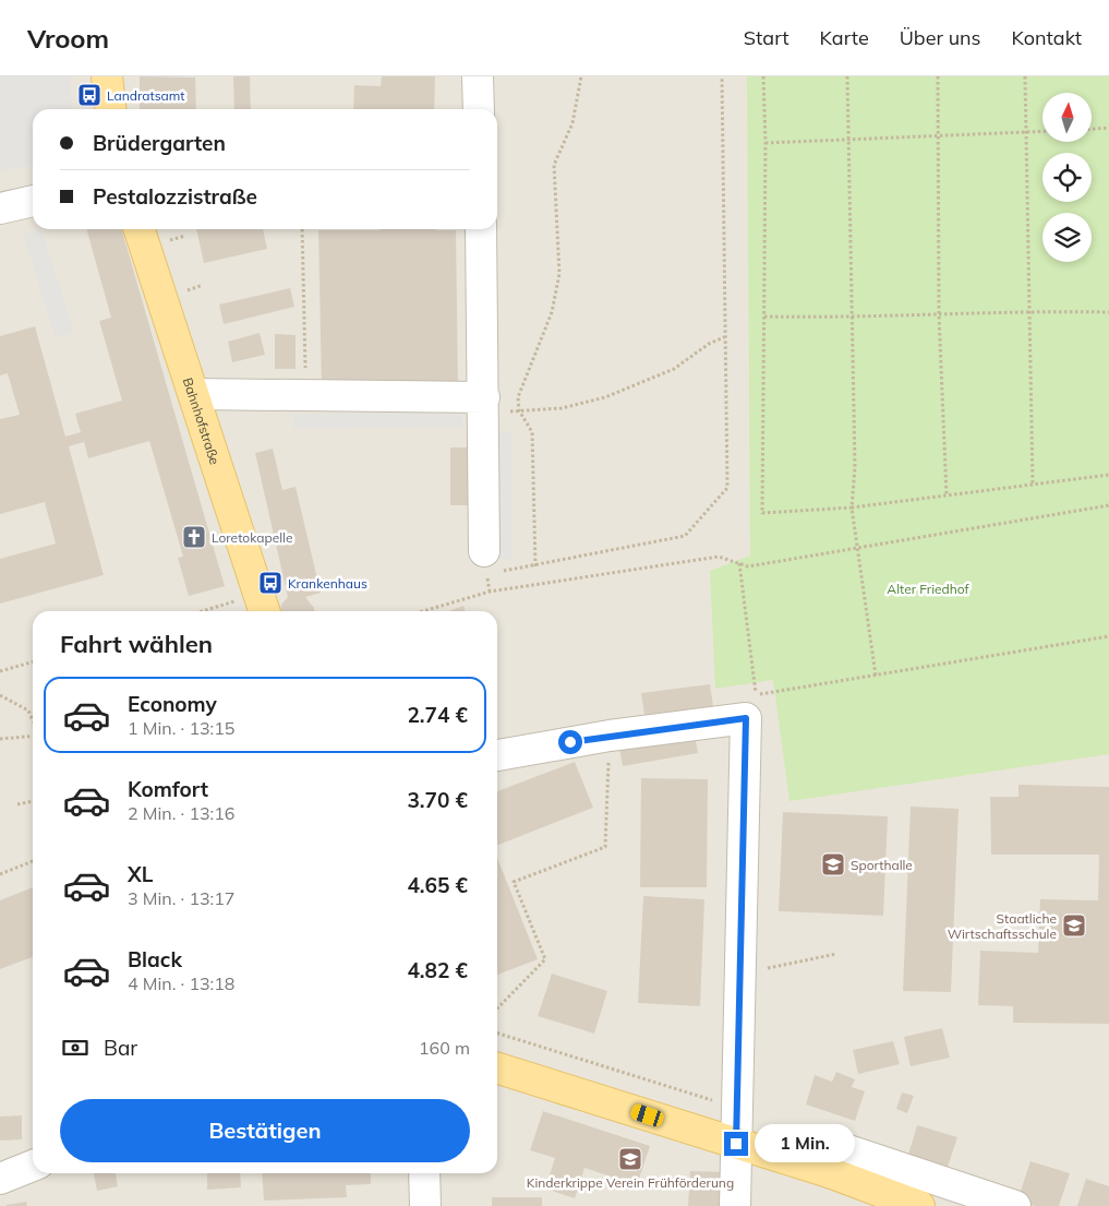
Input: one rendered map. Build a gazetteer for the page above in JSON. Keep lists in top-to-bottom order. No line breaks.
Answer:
{"streets":{"main road":["Bahnhofstraße"]},"parks":["Alter Friedhof"],"places":{"bus stop":["Landratsamt","Krankenhaus"],"church":["Loretokapelle"],"school or university":["Sporthalle","Staatliche Wirtschaftsschule","Kinderkrippe Verein Frühförderung"]},"north":"top","page":{"header":"Vroom","nav":["Start","Karte","Über uns","Kontakt"],"banner":["Brüdergarten","Pestalozzistraße"],"heading":"Fahrt wählen","list":[{"name":"Economy","note":"1 Min. · 13:15","value":"2.74 €"},{"name":"Komfort","note":"2 Min. · 13:16","value":"3.70 €"},{"name":"XL","note":"3 Min. · 13:17","value":"4.65 €"},{"name":"Black","note":"4 Min. · 13:18","value":"4.82 €"}],"pay":["Bar","160 m"],"buttons":"Bestätigen","bubble":"1 Min."}}
